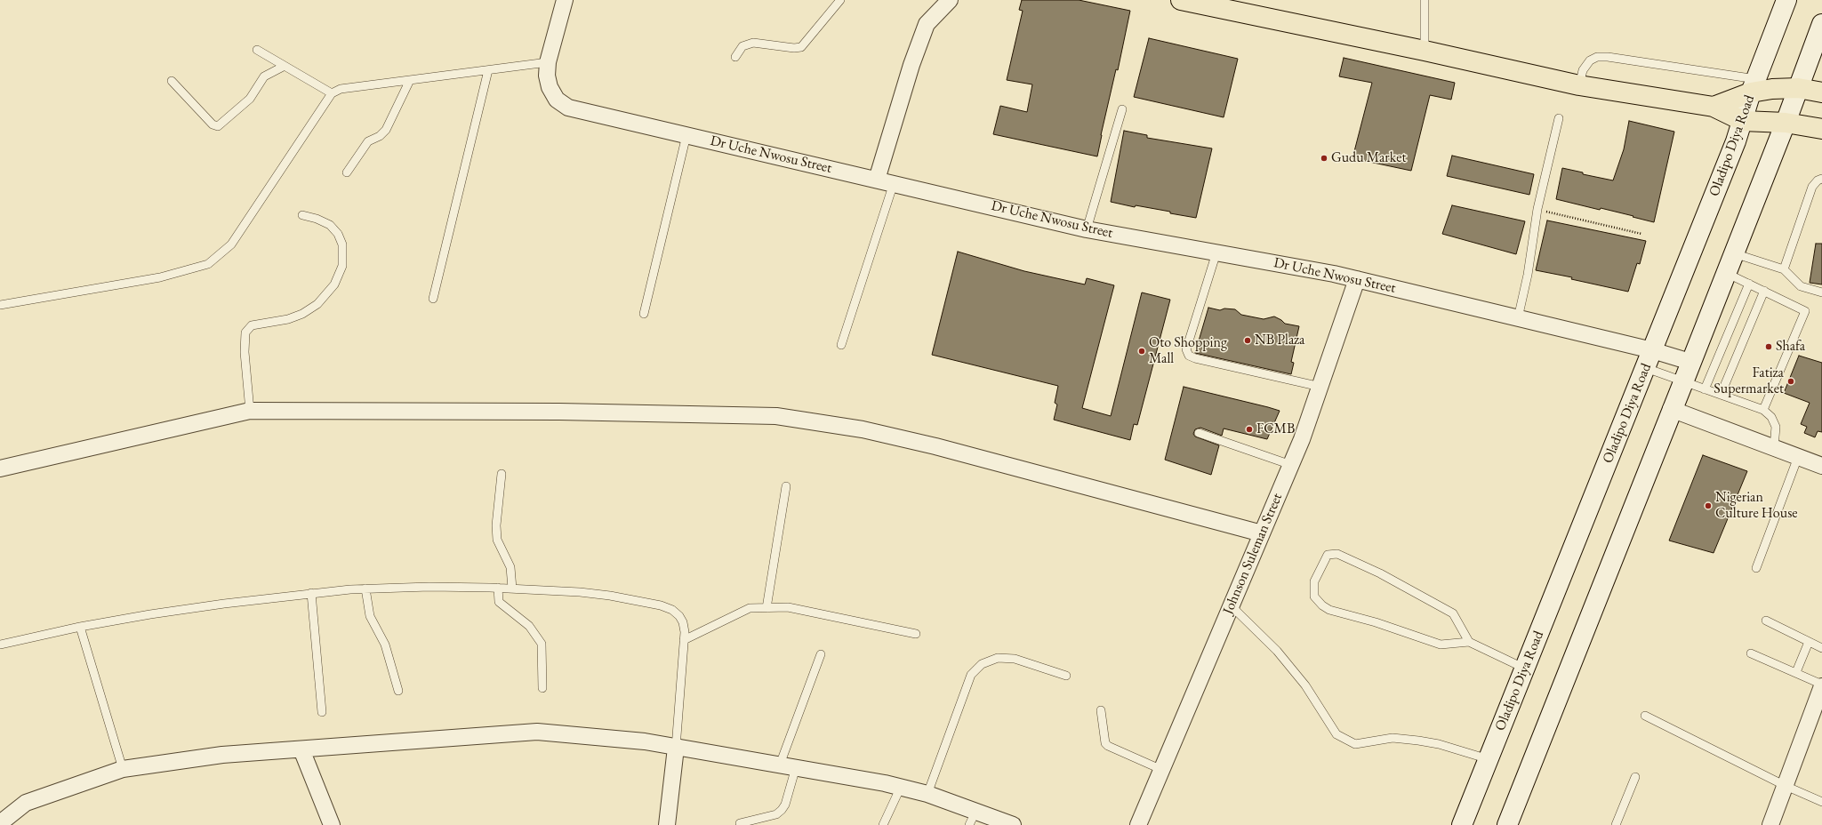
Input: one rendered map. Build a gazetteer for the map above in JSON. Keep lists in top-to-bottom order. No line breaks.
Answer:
{"streets":{"main road":["Oladipo Diya Road"],"street":["Dr Uche Nwosu Street","Johnson Suleman Street"]},"crossings":[["Oladipo Diya Road","Dr Uche Nwosu Street"],["Dr Uche Nwosu Street","Johnson Suleman Street"]],"places":["Gudu Market","NB Plaza","Shafa","Oto Shopping Mall","Fatiza Supermarket","FCMB","Nigerian Culture House"]}
